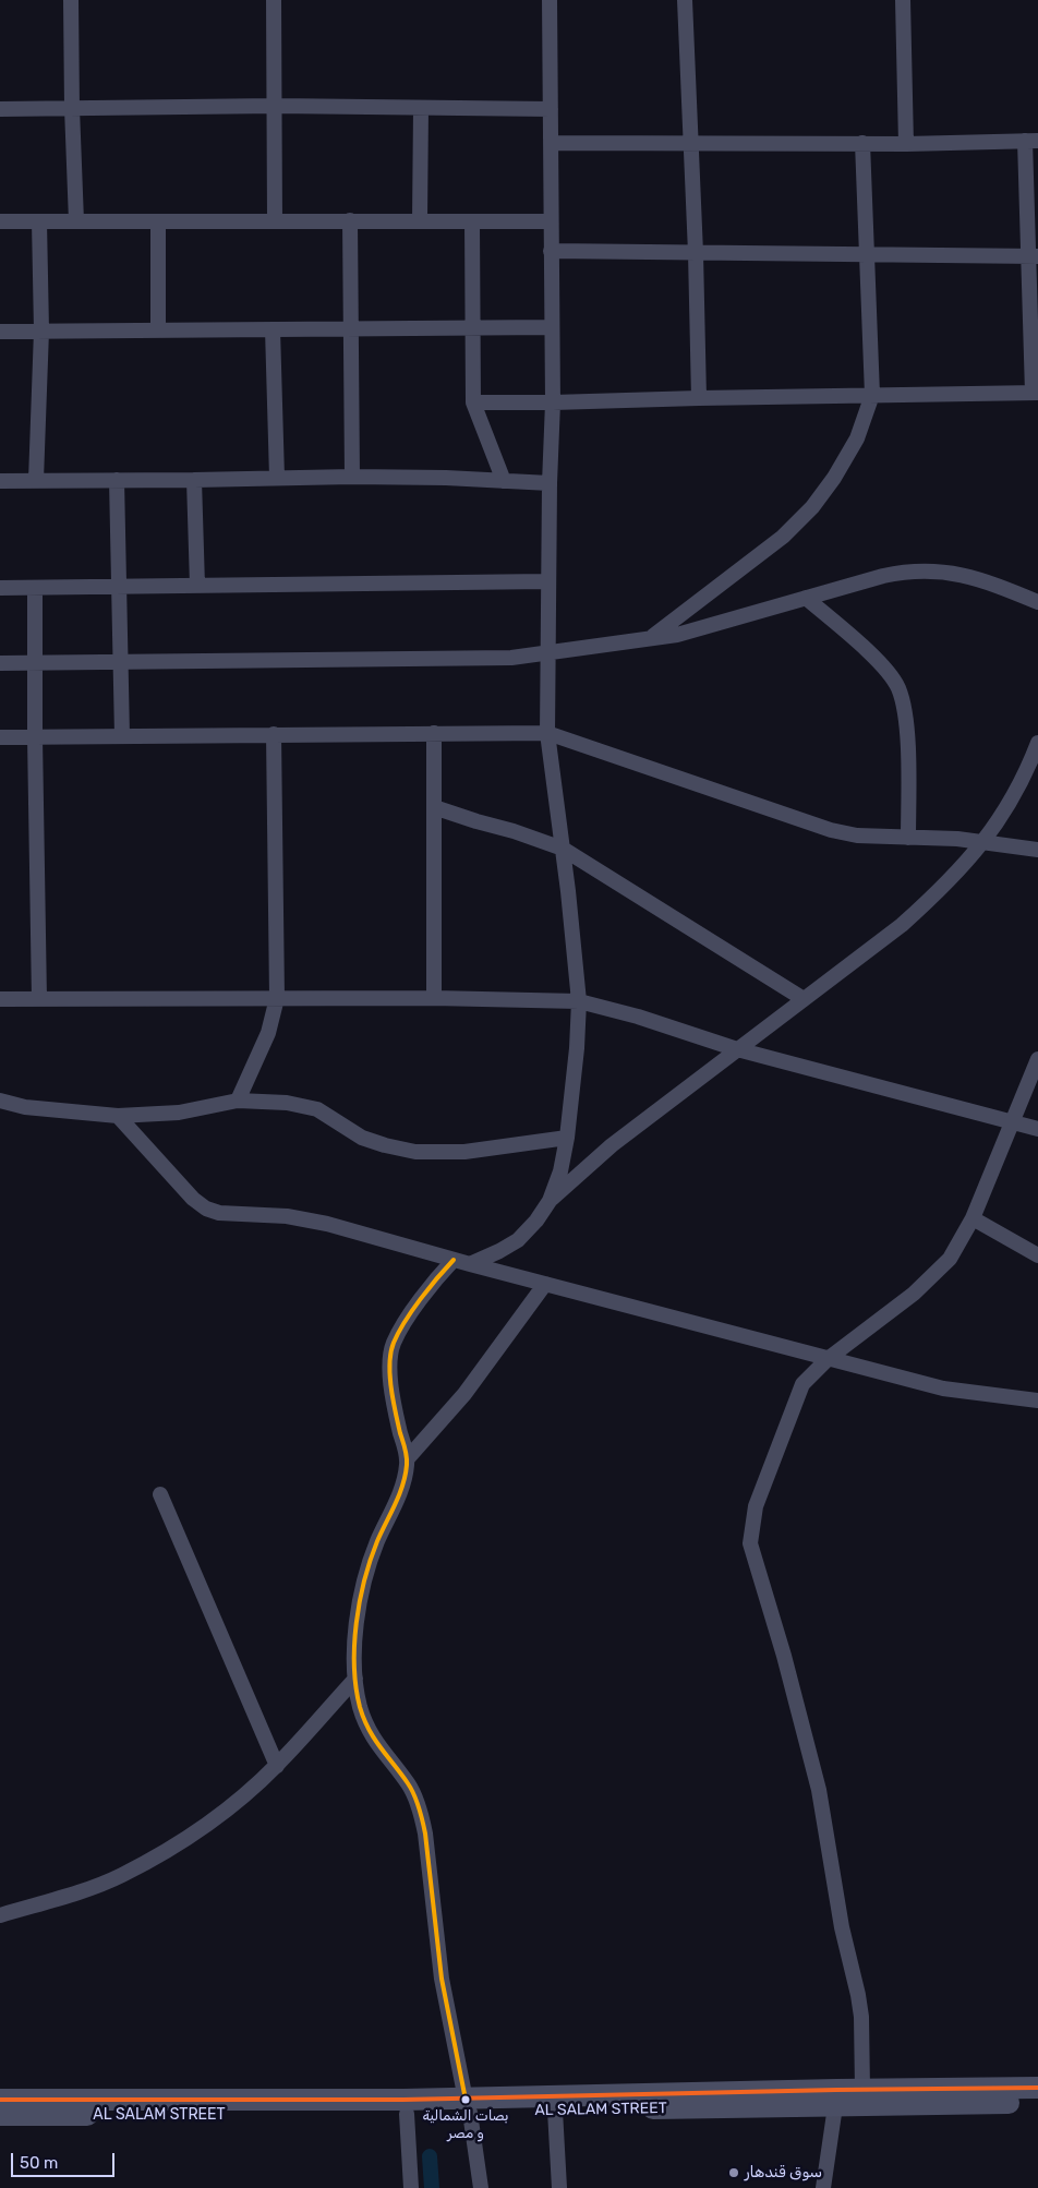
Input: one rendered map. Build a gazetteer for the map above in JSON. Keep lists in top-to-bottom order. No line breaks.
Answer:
{"streets":{"main road":["AL SALAM STREET"]},"places":["بصات الشمالية و مصر","سوق قندهار"],"scale_bar":"50 m"}
